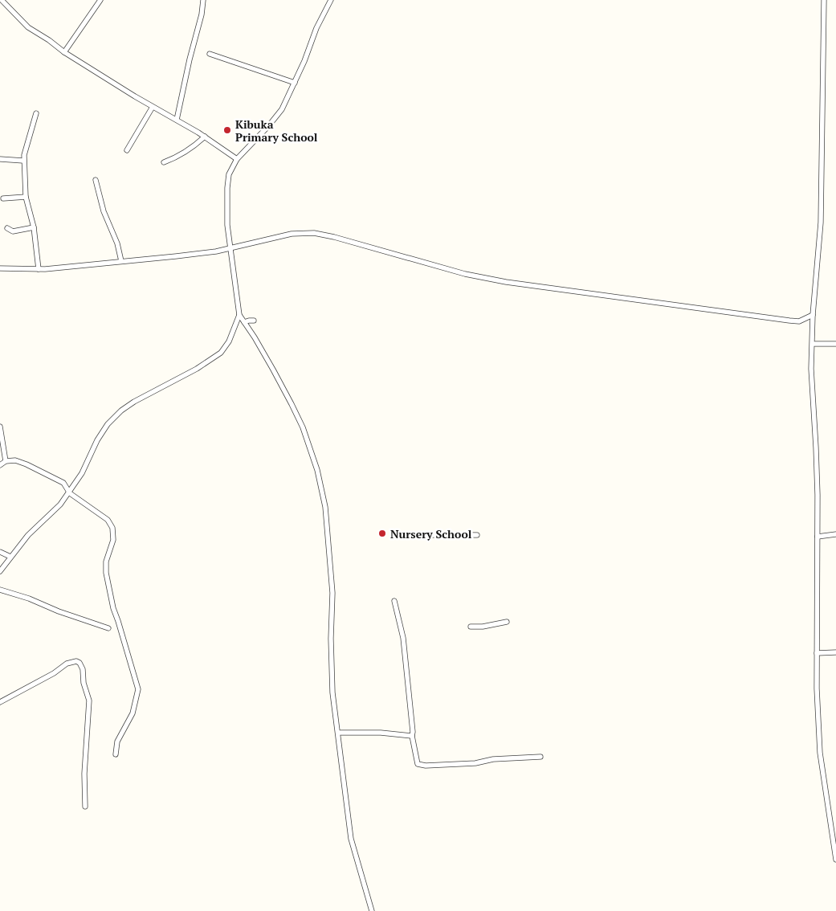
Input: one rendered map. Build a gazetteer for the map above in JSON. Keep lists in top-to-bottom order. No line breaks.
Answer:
{"places":["Kibuka Primary School","Nursery School"]}
